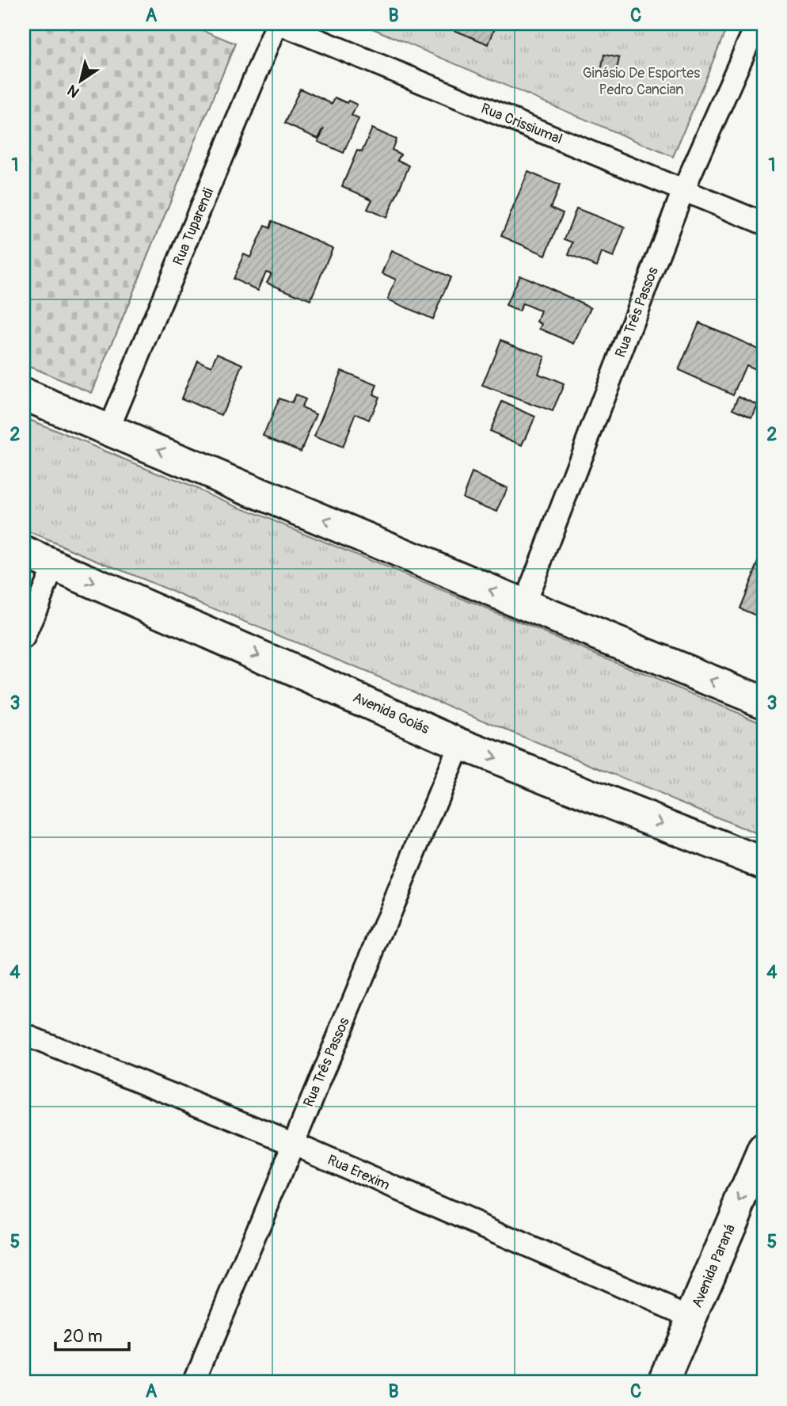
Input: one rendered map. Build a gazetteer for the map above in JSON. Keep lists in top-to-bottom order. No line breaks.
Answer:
{"streets":{"street":["Rua Crissiumal","Rua Tuparendi","Rua Três Passos","Avenida Goiás","Rua Erexim","Avenida Paraná"]},"crossings":[["Rua Crissiumal","Rua Tuparendi"],["Rua Crissiumal","Rua Três Passos"],["Rua Três Passos","Avenida Goiás"],["Rua Três Passos","Rua Erexim"],["Rua Erexim","Avenida Paraná"]],"one_way":["Avenida Paraná"],"parks":["Ginásio De Esportes Pedro Cancian"],"scale_bar":"20 m","north":"bottom left","grid":{"columns":["A","B","C"],"rows":["1","2","3","4","5"]}}
